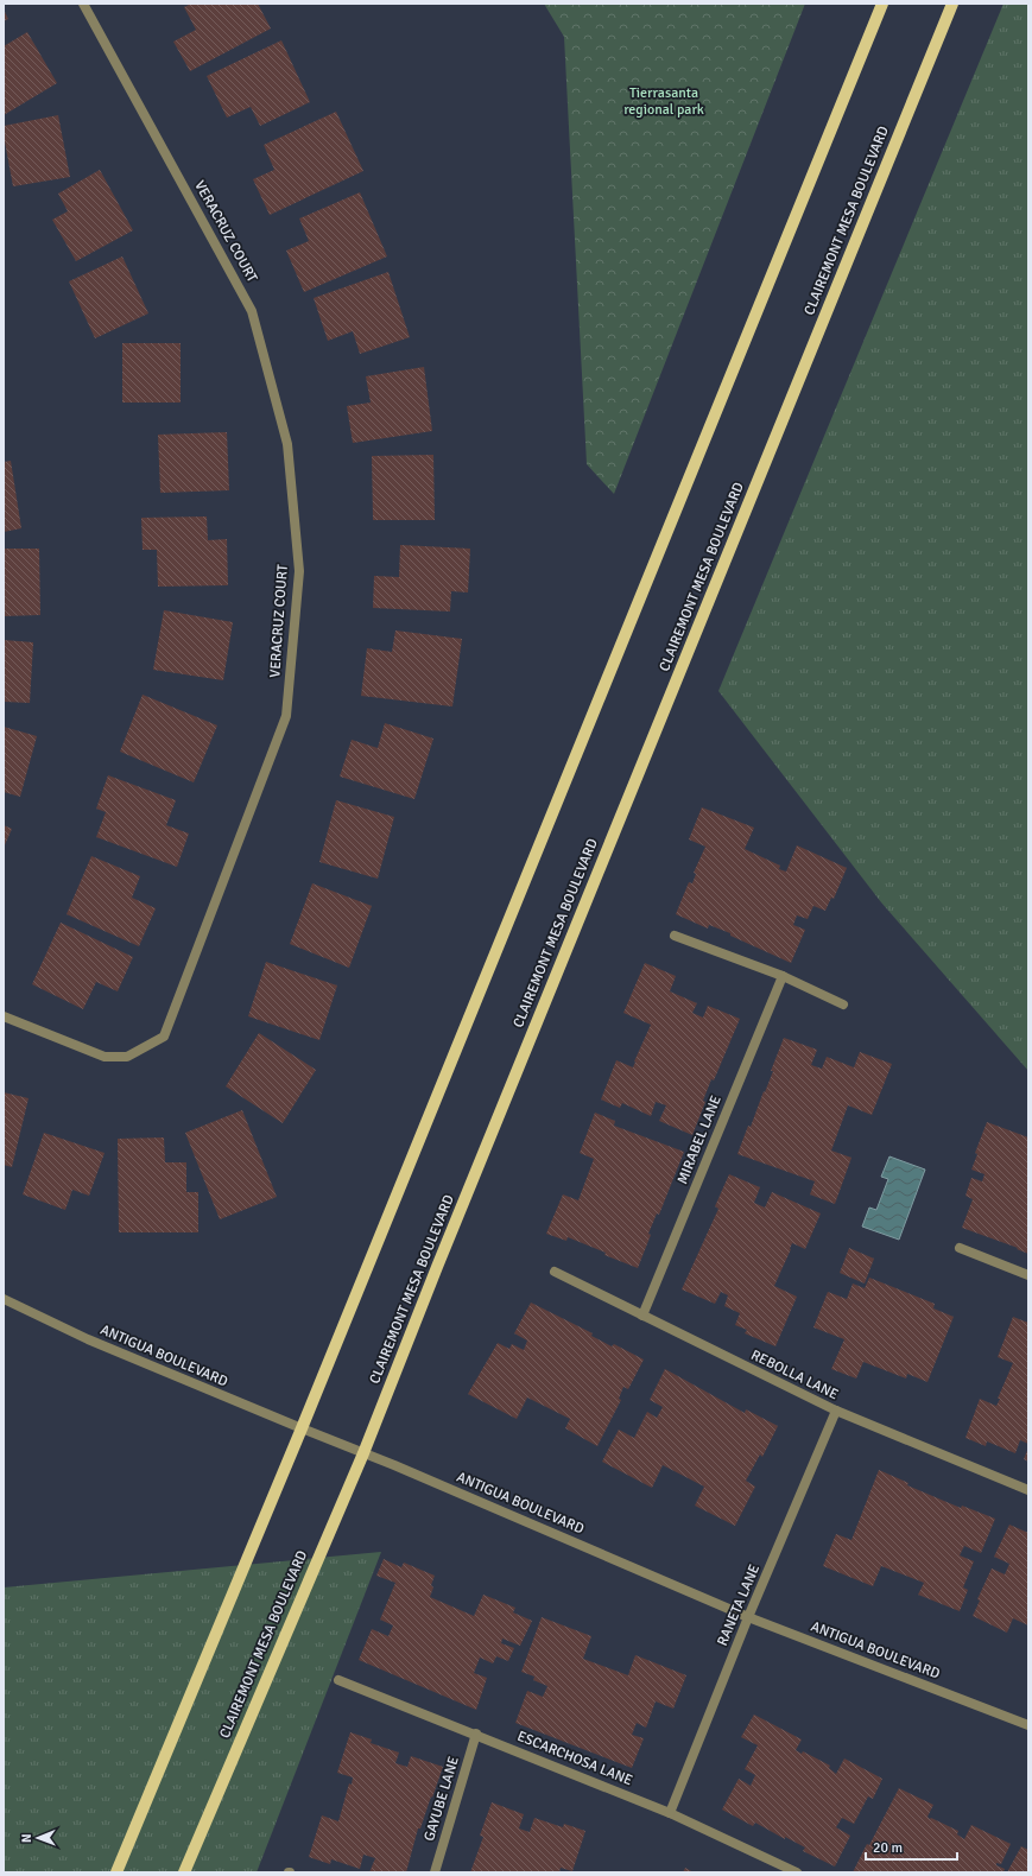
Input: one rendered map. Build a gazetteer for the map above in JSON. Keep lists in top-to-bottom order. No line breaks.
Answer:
{"streets":{"main road":["CLAIREMONT MESA BOULEVARD"],"street":["VERACRUZ COURT","MIRABEL LANE","ANTIGUA BOULEVARD","REBOLLA LANE","RANETA LANE","ESCARCHOSA LANE","GAYUBE LANE"]},"crossings":[["CLAIREMONT MESA BOULEVARD","ANTIGUA BOULEVARD"],["MIRABEL LANE","REBOLLA LANE"],["ANTIGUA BOULEVARD","RANETA LANE"],["REBOLLA LANE","RANETA LANE"],["RANETA LANE","ESCARCHOSA LANE"],["ESCARCHOSA LANE","GAYUBE LANE"]],"parks":["Tierrasanta regional park"],"scale_bar":"20 m","north":"left"}
